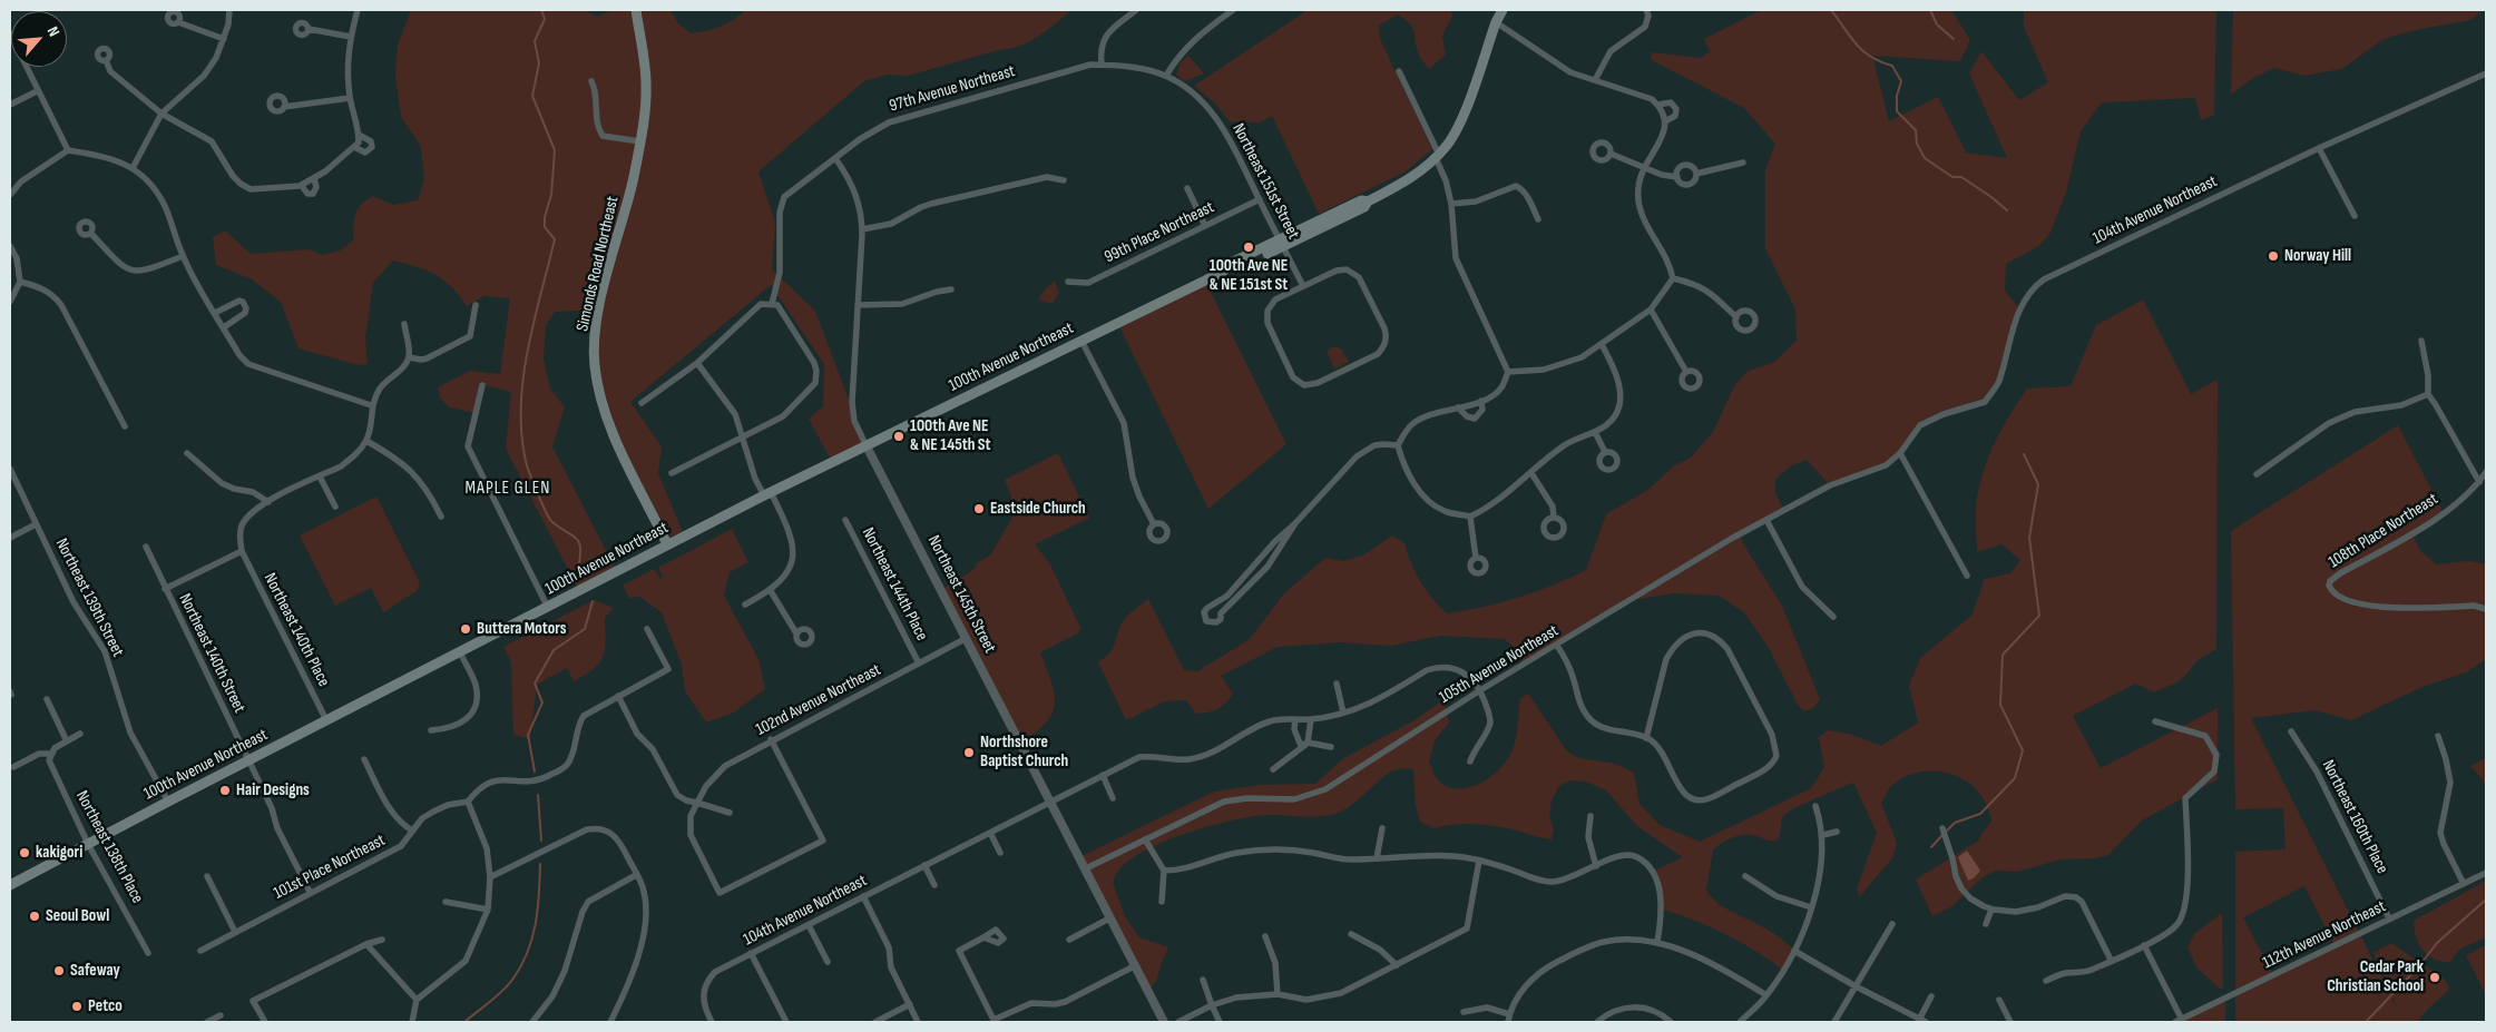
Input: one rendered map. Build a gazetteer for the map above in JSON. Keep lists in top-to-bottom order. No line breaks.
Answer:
{"streets":{"main road":["Simonds Road Northeast","100th Avenue Northeast"],"street":["97th Avenue Northeast","Northeast 151st Street","104th Avenue Northeast","99th Place Northeast","108th Place Northeast","Northeast 144th Place","Northeast 145th Street","Northeast 139th Street","Northeast 140th Place","Northeast 140th Street","105th Avenue Northeast","102nd Avenue Northeast","Northeast 160th Place","Northeast 138th Place","101st Place Northeast","112th Avenue Northeast"]},"crossings":[["97th Avenue Northeast","Northeast 151st Street"],["97th Avenue Northeast","Northeast 145th Street"],["Northeast 151st Street","99th Place Northeast"],["Northeast 151st Street","100th Avenue Northeast"],["104th Avenue Northeast","Northeast 145th Street"],["104th Avenue Northeast","105th Avenue Northeast"],["Simonds Road Northeast","100th Avenue Northeast"],["100th Avenue Northeast","Northeast 145th Street"],["100th Avenue Northeast","Northeast 139th Street"],["100th Avenue Northeast","Northeast 140th Place"],["100th Avenue Northeast","Northeast 140th Street"],["100th Avenue Northeast","Northeast 138th Place"],["Northeast 144th Place","102nd Avenue Northeast"],["Northeast 145th Street","105th Avenue Northeast"],["Northeast 145th Street","102nd Avenue Northeast"],["Northeast 140th Street","101st Place Northeast"],["Northeast 160th Place","112th Avenue Northeast"]],"districts":["MAPLE GLEN"],"places":["100th Ave NE & NE 151st St","Norway Hill","100th Ave NE & NE 145th St","Eastside Church","Buttera Motors","Northshore Baptist Church","Hair Designs","kakigori","Seoul Bowl","Safeway","Cedar Park Christian School","Petco"],"north":"top right"}
